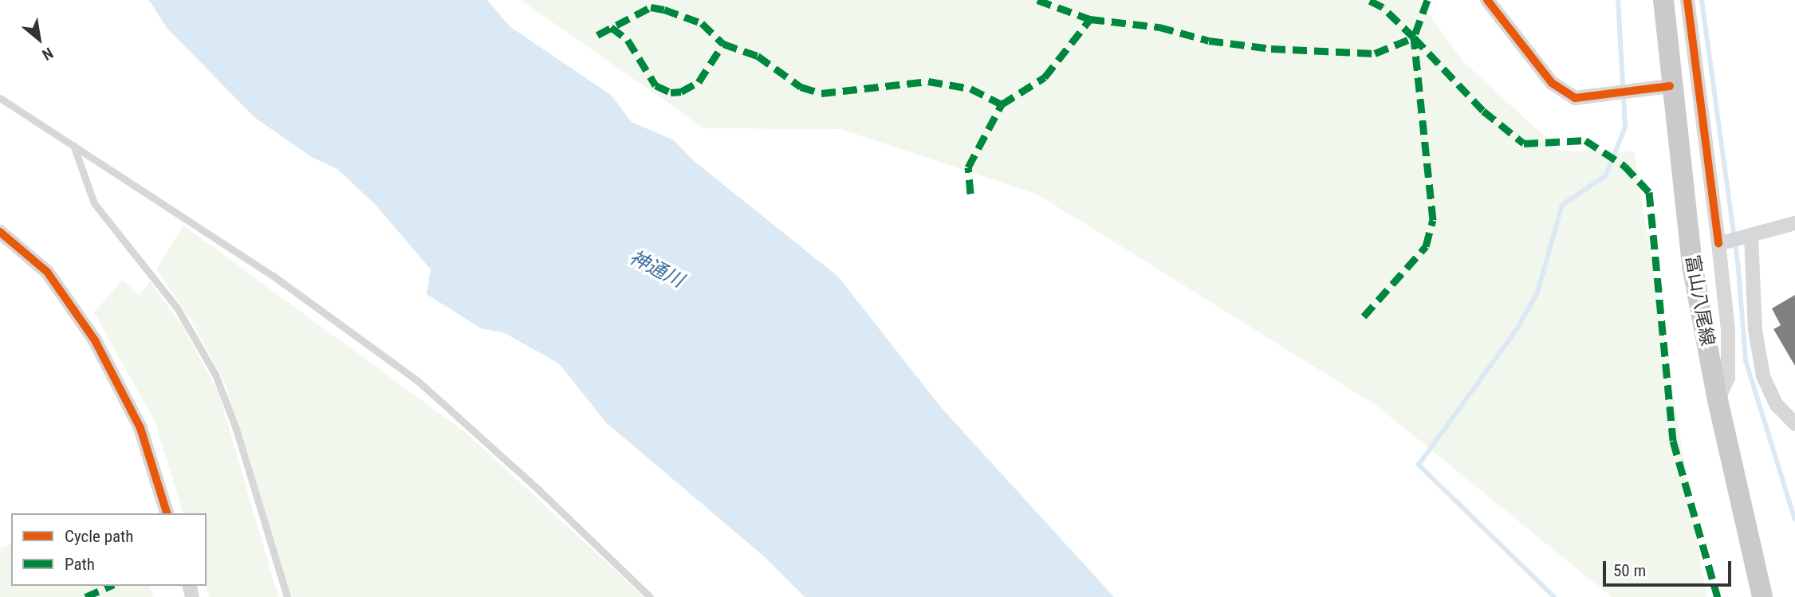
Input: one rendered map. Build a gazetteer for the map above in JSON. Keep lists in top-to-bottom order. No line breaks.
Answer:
{"streets":{"main road":["富山八尾線"]},"water":["神通川"],"legend":["Cycle path","Path"],"scale_bar":"50 m","north":"bottom right"}
